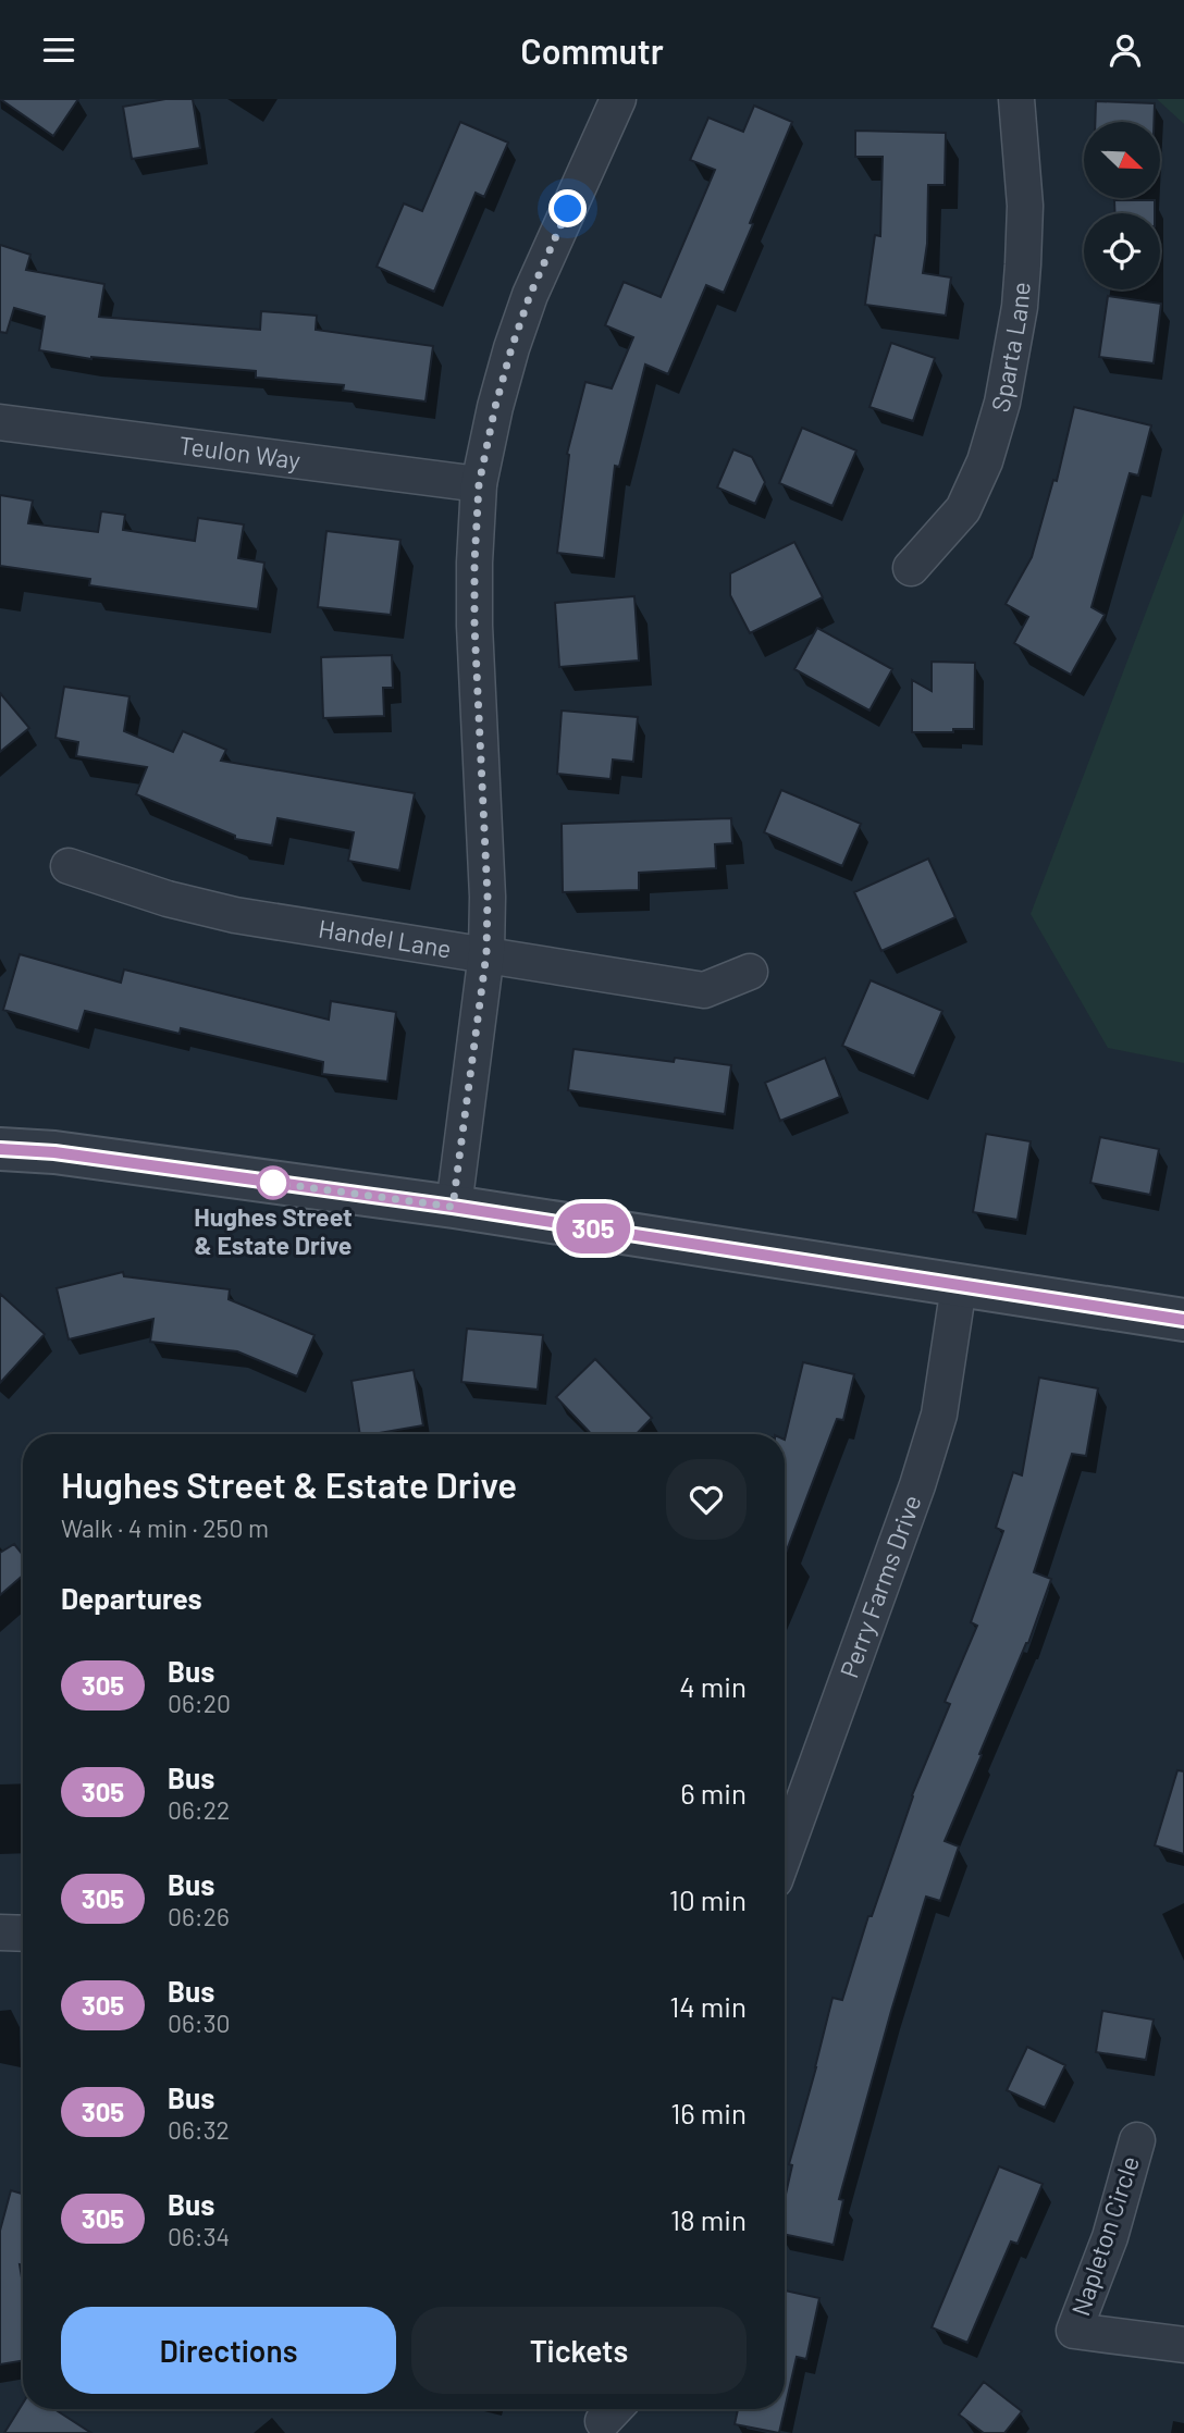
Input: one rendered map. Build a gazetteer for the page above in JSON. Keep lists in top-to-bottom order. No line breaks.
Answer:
{"streets":{"street":["Sparta Lane","Teulon Way","Handel Lane","Perry Farms Drive","Napleton Circle"]},"places":["Hughes Street & Estate Drive"],"lines":["bus line 305"],"north":"bottom right","page":{"header":"Commutr","on_map":"305","heading":[["Hughes Street & Estate Drive","Walk · 4 min · 250 m"],"Departures"],"list":[{"mark":"305","name":"Bus","note":"06:20","value":"4 min"},{"mark":"305","name":"Bus","note":"06:22","value":"6 min"},{"mark":"305","name":"Bus","note":"06:26","value":"10 min"},{"mark":"305","name":"Bus","note":"06:30","value":"14 min"},{"mark":"305","name":"Bus","note":"06:32","value":"16 min"},{"mark":"305","name":"Bus","note":"06:34","value":"18 min"}],"buttons":["Directions","Tickets"]}}
